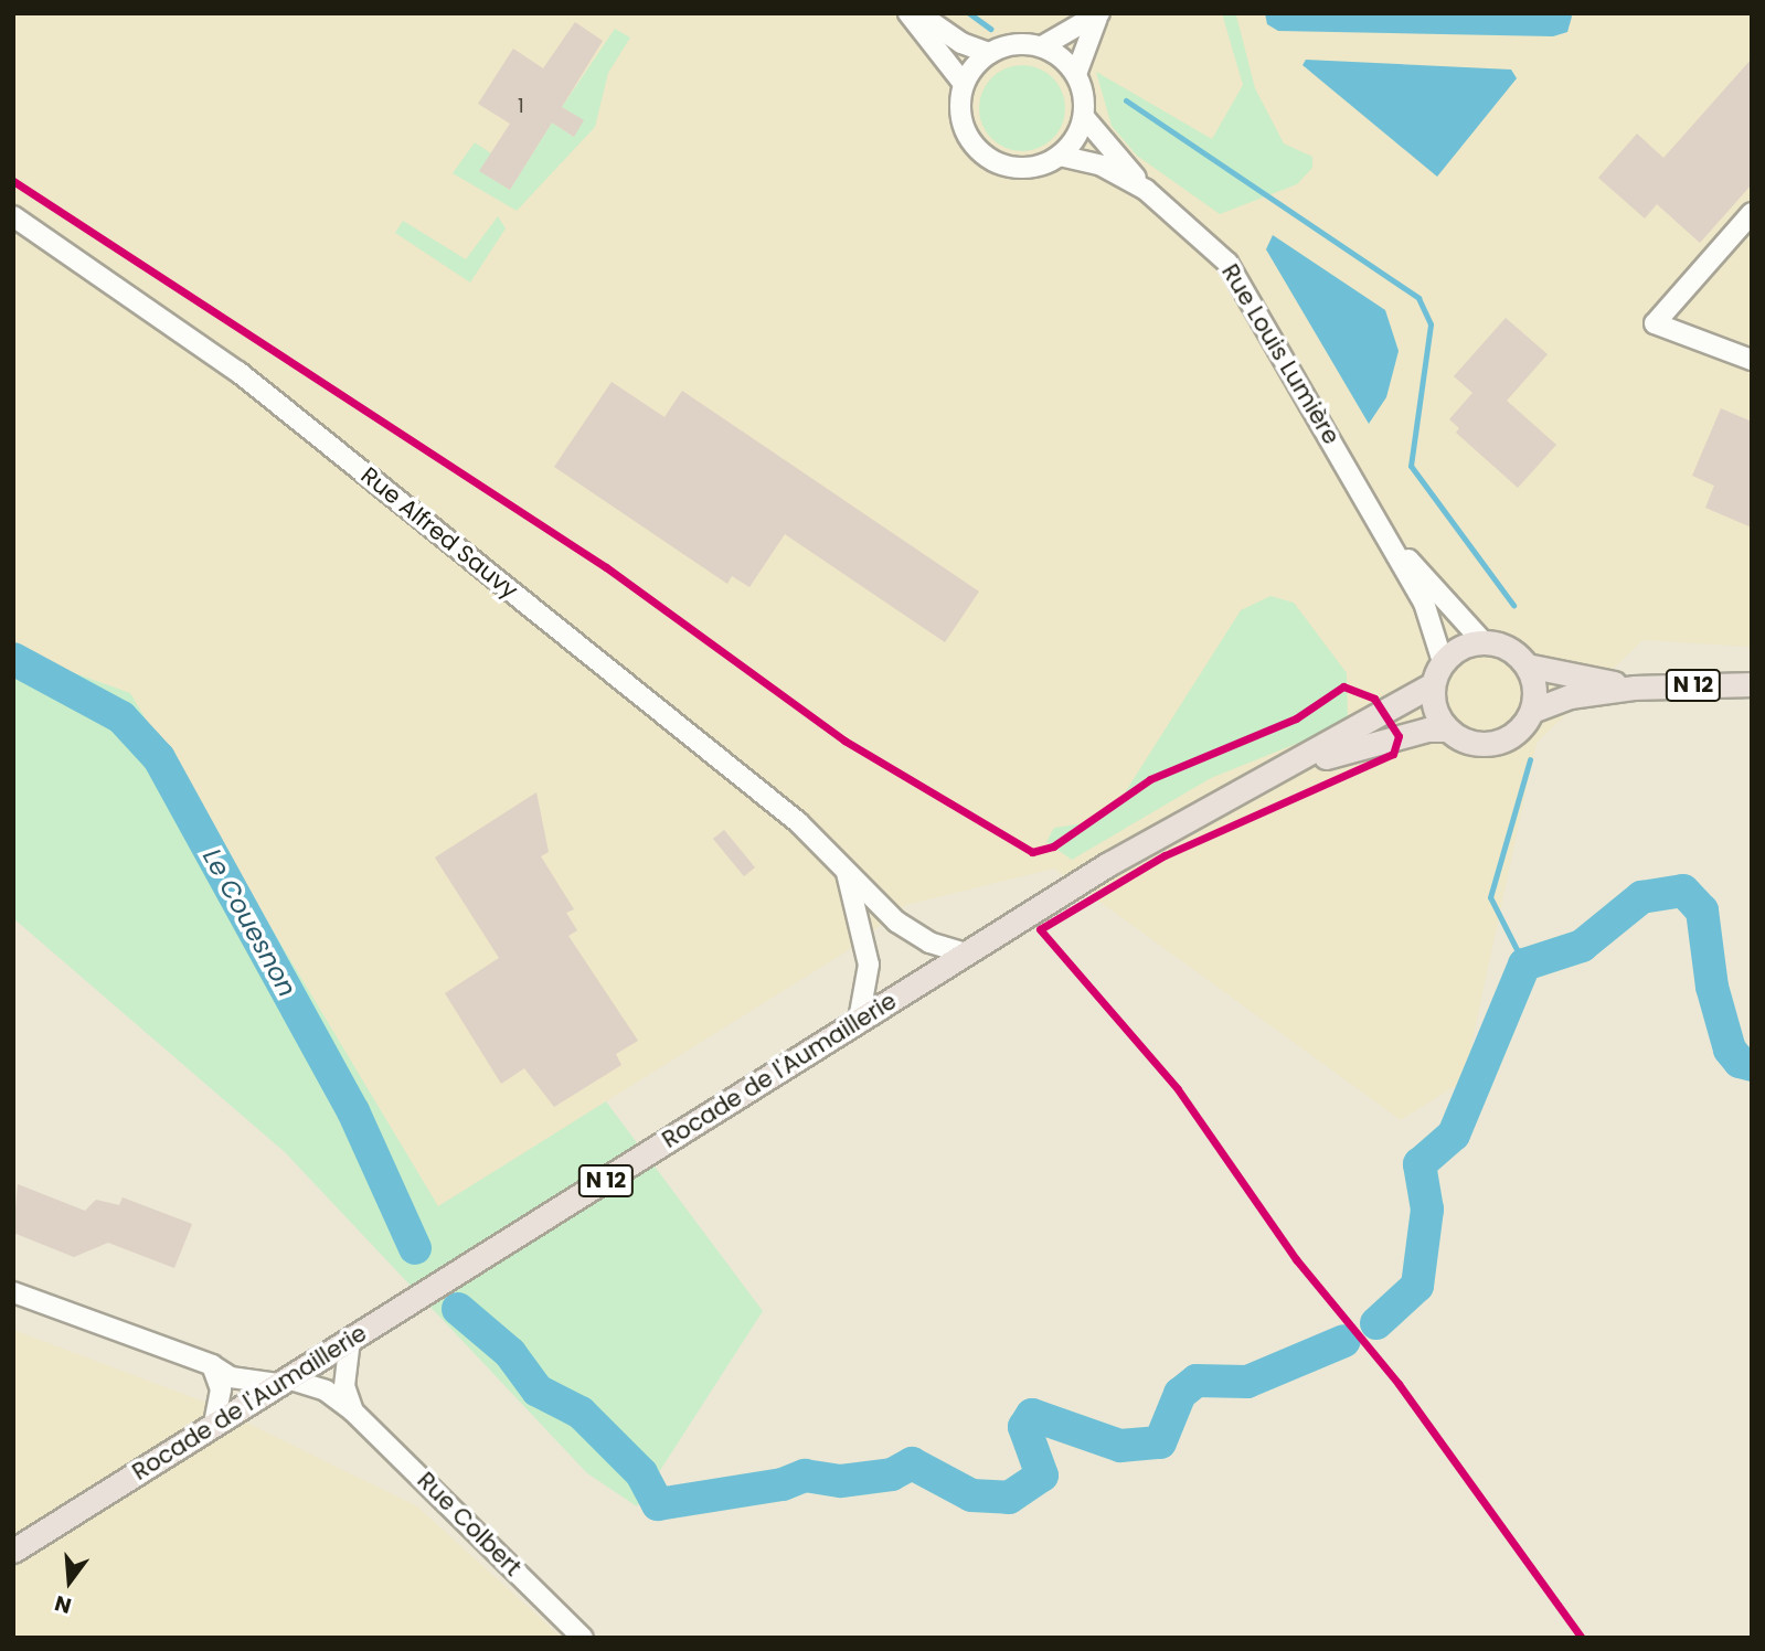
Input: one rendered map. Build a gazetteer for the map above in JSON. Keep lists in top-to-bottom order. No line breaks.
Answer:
{"streets":{"main road":["N 12","Rocade de l'Aumaillerie"],"street":["Rue Louis Lumière","Rue Alfred Sauvy","Rue Colbert"]},"crossings":[["Rue Louis Lumière","N 12"],["Rue Louis Lumière","Rocade de l'Aumaillerie"],["Rue Alfred Sauvy","Rocade de l'Aumaillerie"],["N 12","Rocade de l'Aumaillerie"],["Rocade de l'Aumaillerie","Rue Colbert"]],"water":["Le Couesnon"],"house_numbers":["1"],"north":"bottom"}
